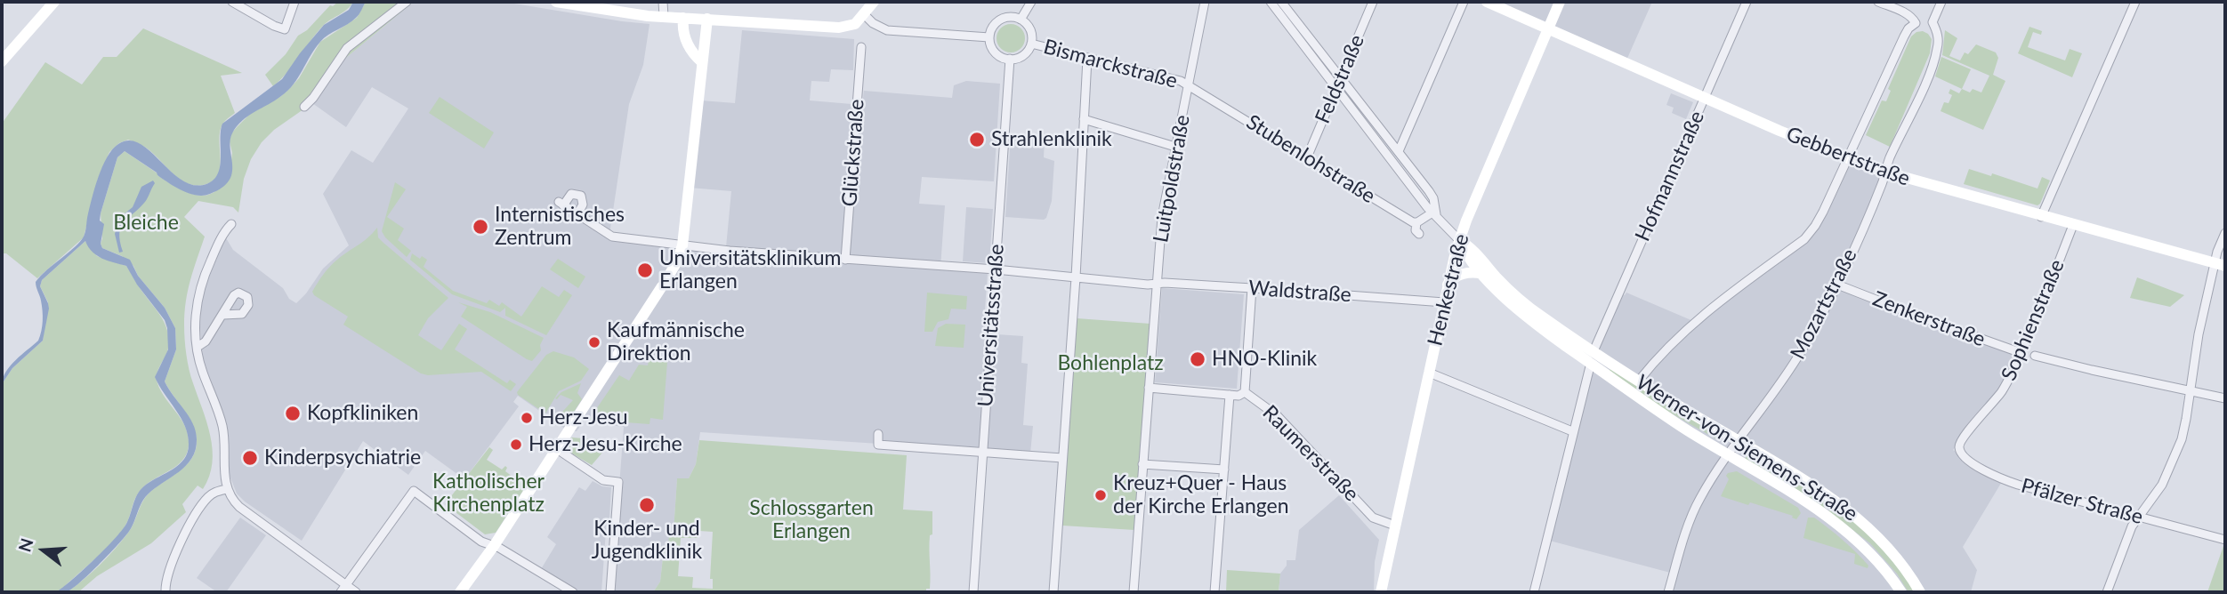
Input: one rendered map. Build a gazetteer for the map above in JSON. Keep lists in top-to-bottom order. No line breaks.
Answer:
{"streets":{"street":["Bismarckstraße","Feldstraße","Glückstraße","Gebbertstraße","Stubenlohstraße","Hofmannstraße","Luitpoldstraße","Henkestraße","Waldstraße","Mozartstraße","Zenkerstraße","Sophienstraße","Universitätsstraße","Werner-von-Siemens-Straße","Raumerstraße","Pfälzer Straße"]},"crossings":[["Bismarckstraße","Stubenlohstraße"],["Bismarckstraße","Luitpoldstraße"],["Bismarckstraße","Universitätsstraße"],["Feldstraße","Stubenlohstraße"],["Feldstraße","Werner-von-Siemens-Straße"],["Glückstraße","Waldstraße"],["Gebbertstraße","Hofmannstraße"],["Gebbertstraße","Henkestraße"],["Gebbertstraße","Mozartstraße"],["Gebbertstraße","Sophienstraße"],["Stubenlohstraße","Luitpoldstraße"],["Hofmannstraße","Werner-von-Siemens-Straße"],["Luitpoldstraße","Waldstraße"],["Henkestraße","Waldstraße"],["Henkestraße","Werner-von-Siemens-Straße"],["Henkestraße","Raumerstraße"],["Waldstraße","Universitätsstraße"],["Mozartstraße","Zenkerstraße"],["Mozartstraße","Werner-von-Siemens-Straße"],["Zenkerstraße","Sophienstraße"],["Sophienstraße","Pfälzer Straße"]],"parks":["Bleiche","Bohlenplatz","Katholischer Kirchenplatz","Schlossgarten Erlangen"],"places":["Strahlenklinik","Internistisches Zentrum","Universitätsklinikum Erlangen","Kaufmännische Direktion","HNO-Klinik","Kopfkliniken","Herz-Jesu","Herz-Jesu-Kirche","Kinderpsychiatrie","Kreuz+Quer - Haus der Kirche Erlangen","Kinder- und Jugendklinik"],"north":"left"}
